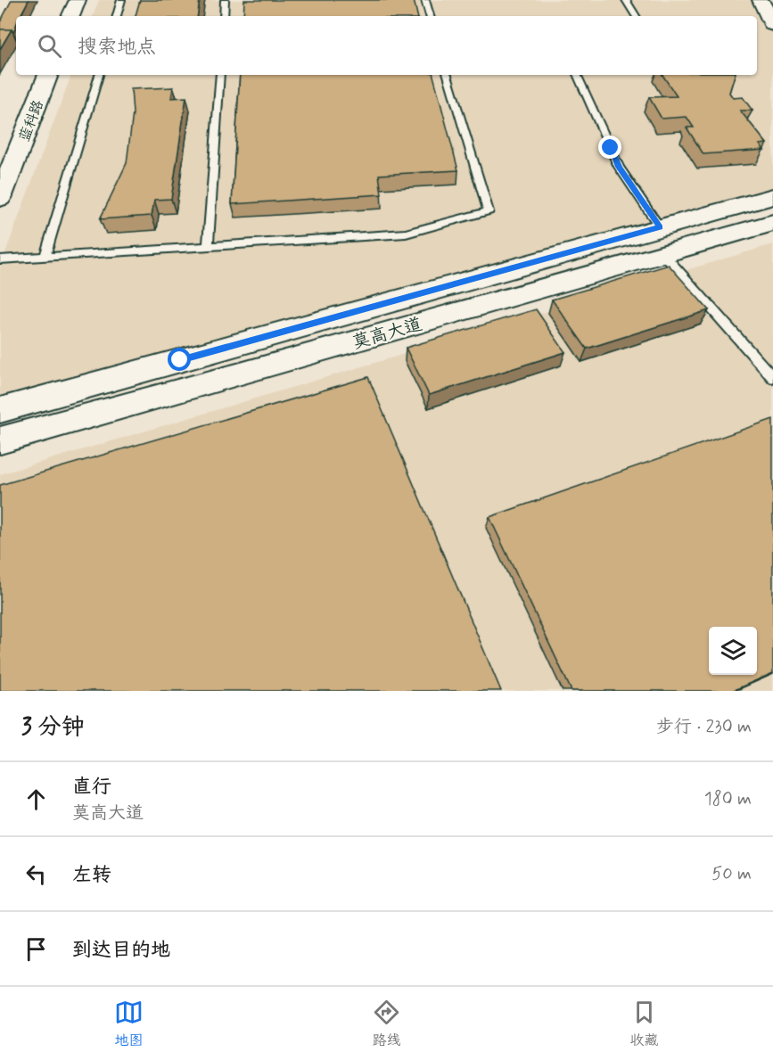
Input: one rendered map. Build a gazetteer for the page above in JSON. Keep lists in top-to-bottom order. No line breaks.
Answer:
{"streets":{"main road":["蓝科路","莫高大道"]},"page":{"search":"搜索地点","heading":["3 分钟","步行 · 230 m"],"list":[["直行","莫高大道","180 m"],["左转","50 m"],"到达目的地"],"nav":["地图","路线","收藏"]}}
